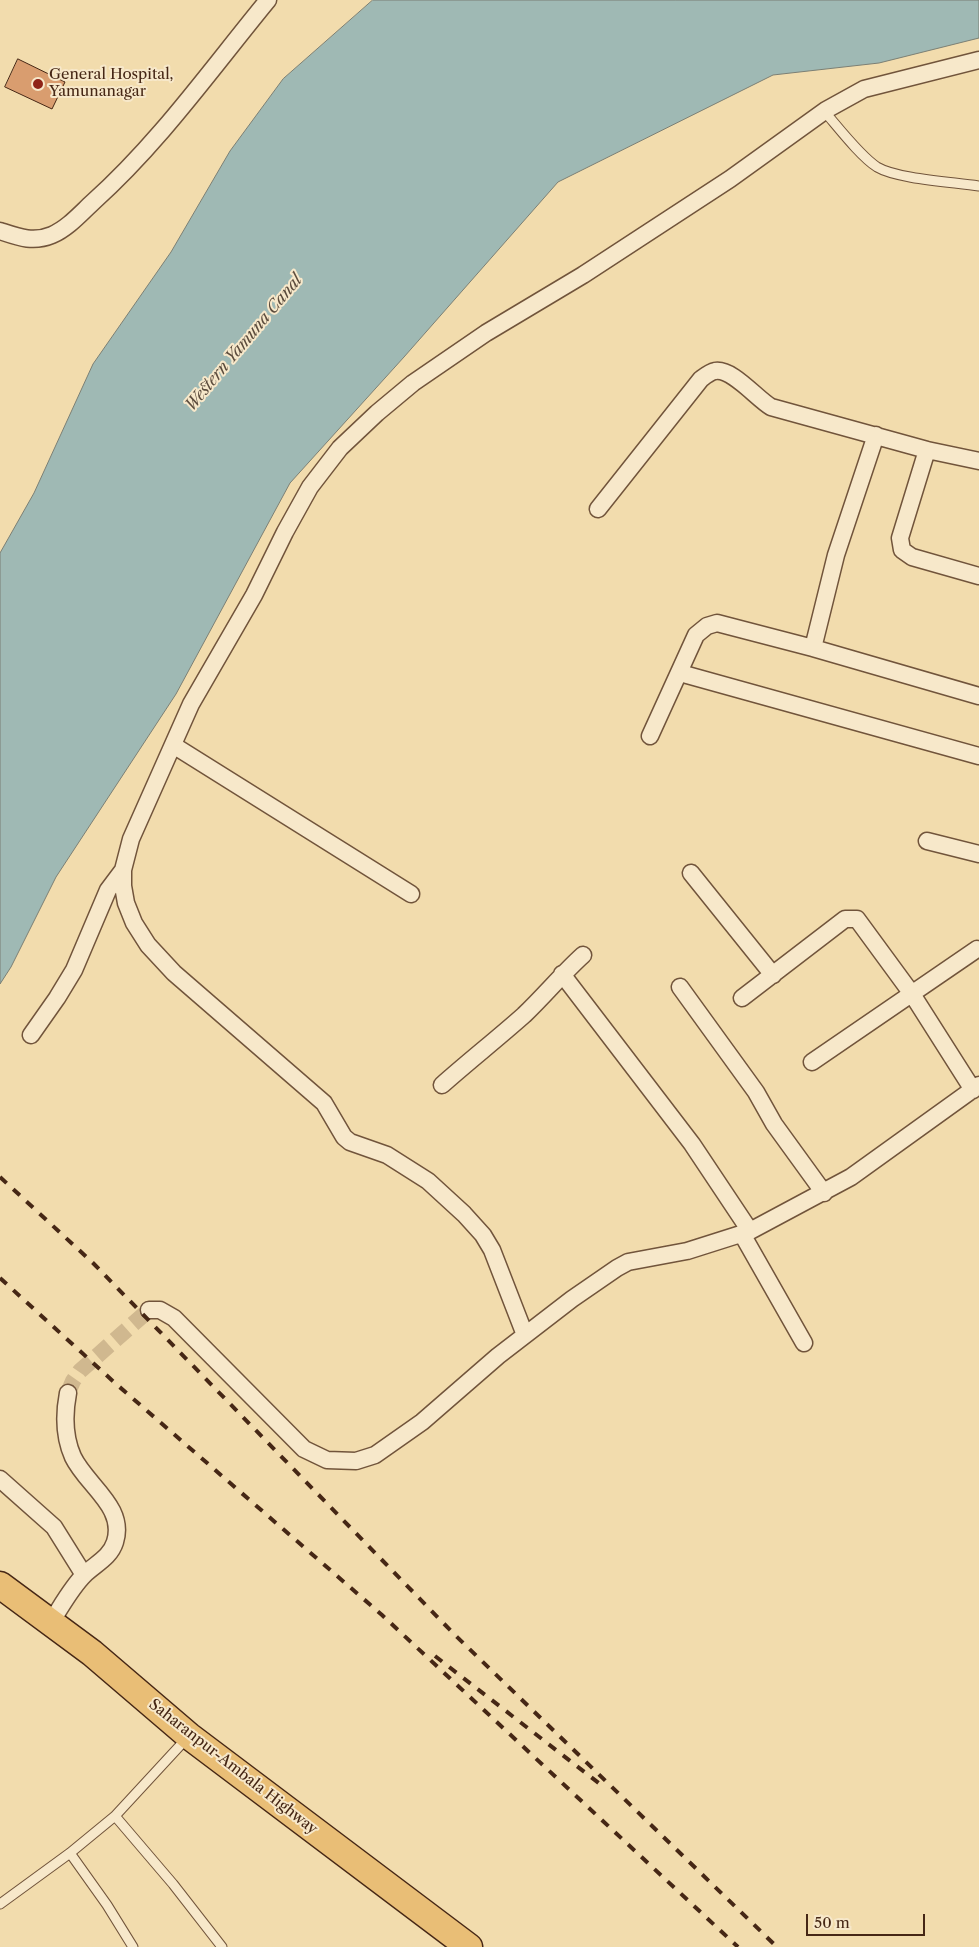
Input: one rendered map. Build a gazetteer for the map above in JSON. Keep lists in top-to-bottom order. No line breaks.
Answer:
{"streets":{"main road":["Saharanpur-Ambala Highway"]},"water":["Western Yamuna Canal"],"places":["General Hospital, Yamunanagar"],"scale_bar":"50 m"}
